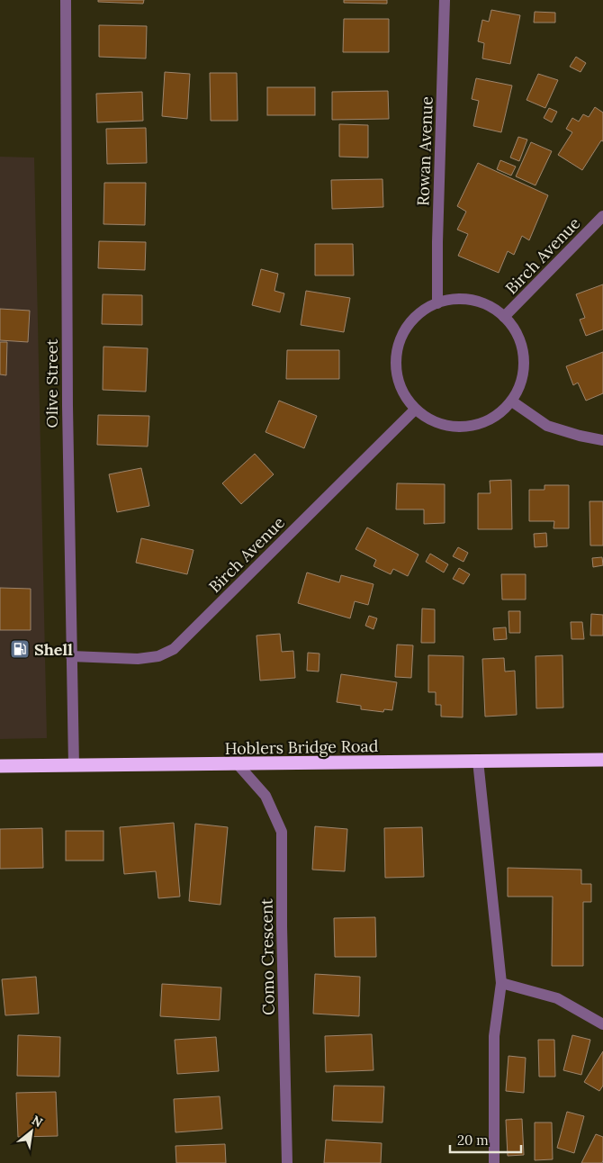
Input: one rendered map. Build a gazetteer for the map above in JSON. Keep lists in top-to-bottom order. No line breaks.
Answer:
{"streets":{"highway":["Hoblers Bridge Road"],"street":["Rowan Avenue","Birch Avenue","Olive Street","Como Crescent"]},"crossings":[["Rowan Avenue","Birch Avenue"],["Birch Avenue","Olive Street"],["Olive Street","Hoblers Bridge Road"],["Hoblers Bridge Road","Como Crescent"]],"places":{"fuel station":["Shell"]},"scale_bar":"20 m","north":"top right"}
